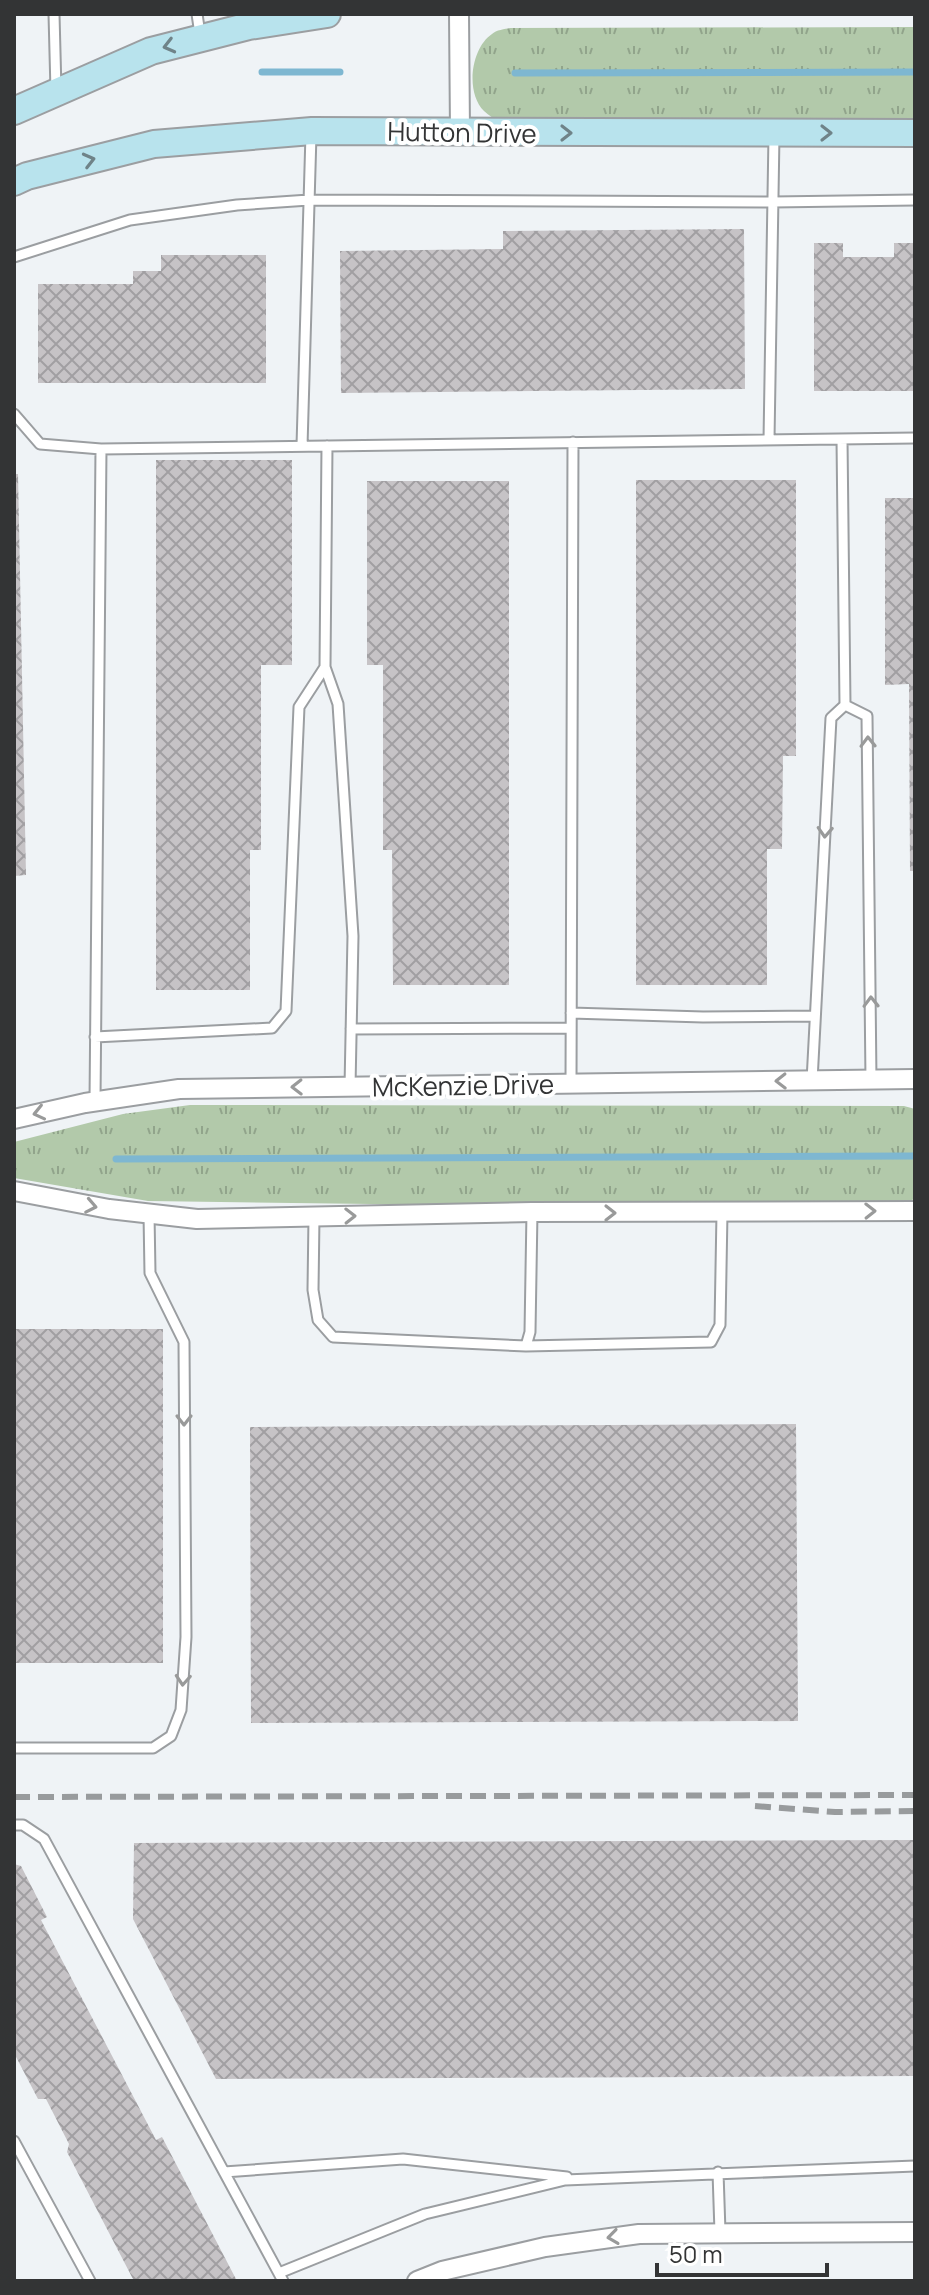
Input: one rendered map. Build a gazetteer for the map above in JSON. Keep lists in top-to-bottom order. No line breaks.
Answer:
{"streets":{"street":["Hutton Drive","McKenzie Drive"]},"scale_bar":"50 m"}
